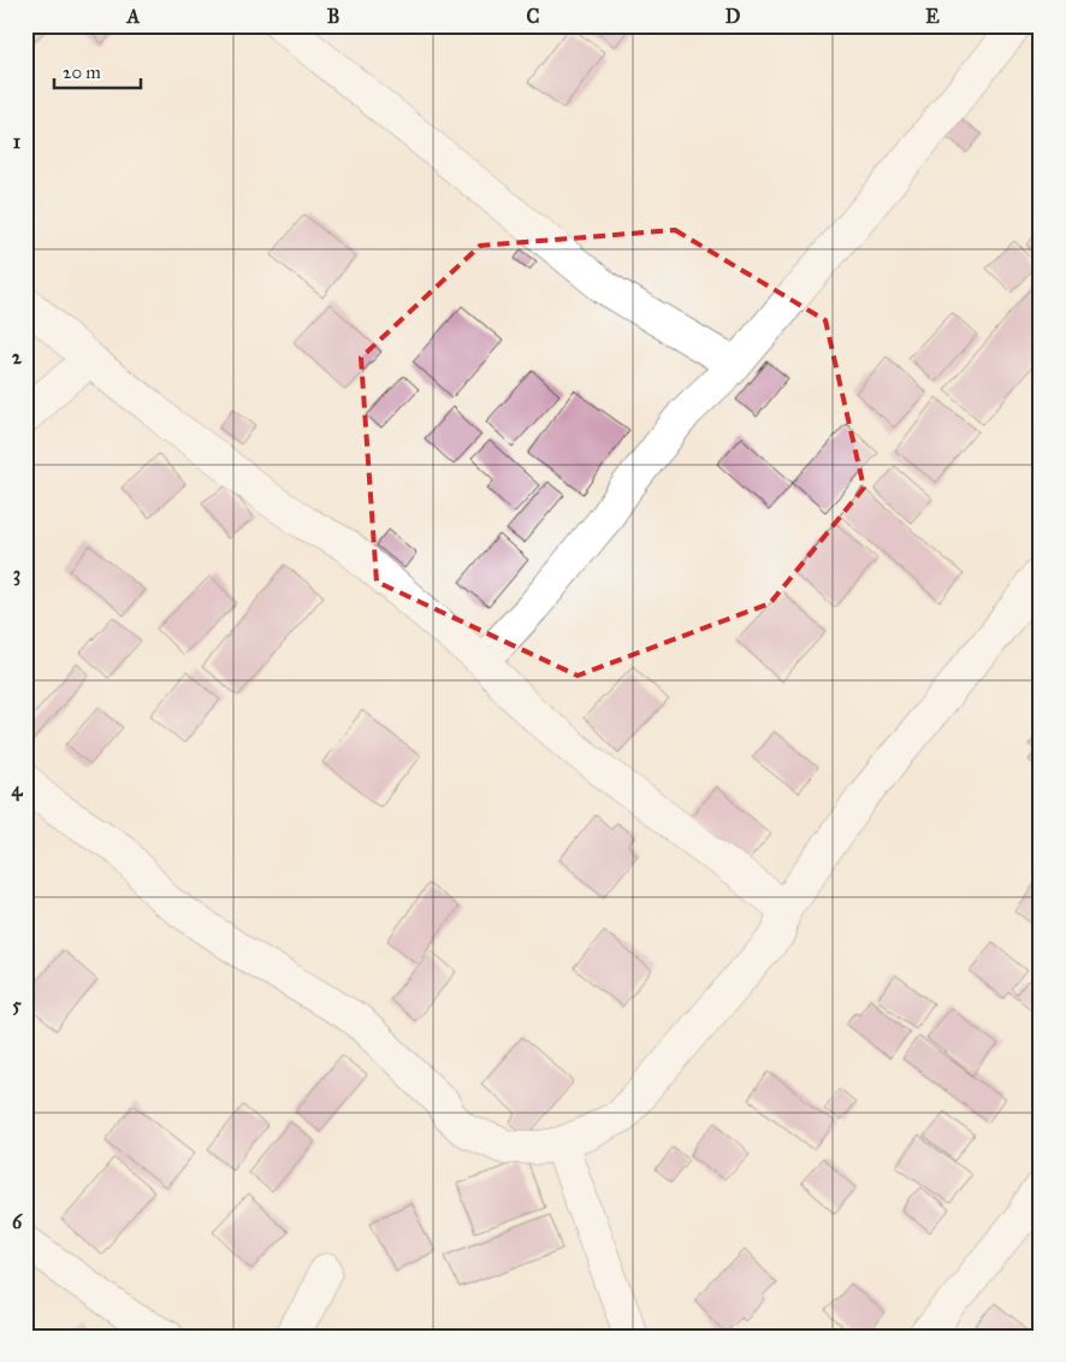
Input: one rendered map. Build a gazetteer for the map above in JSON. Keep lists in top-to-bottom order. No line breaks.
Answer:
{"scale_bar":"20 m","grid":{"columns":["A","B","C","D","E"],"rows":["1","2","3","4","5","6"]}}
